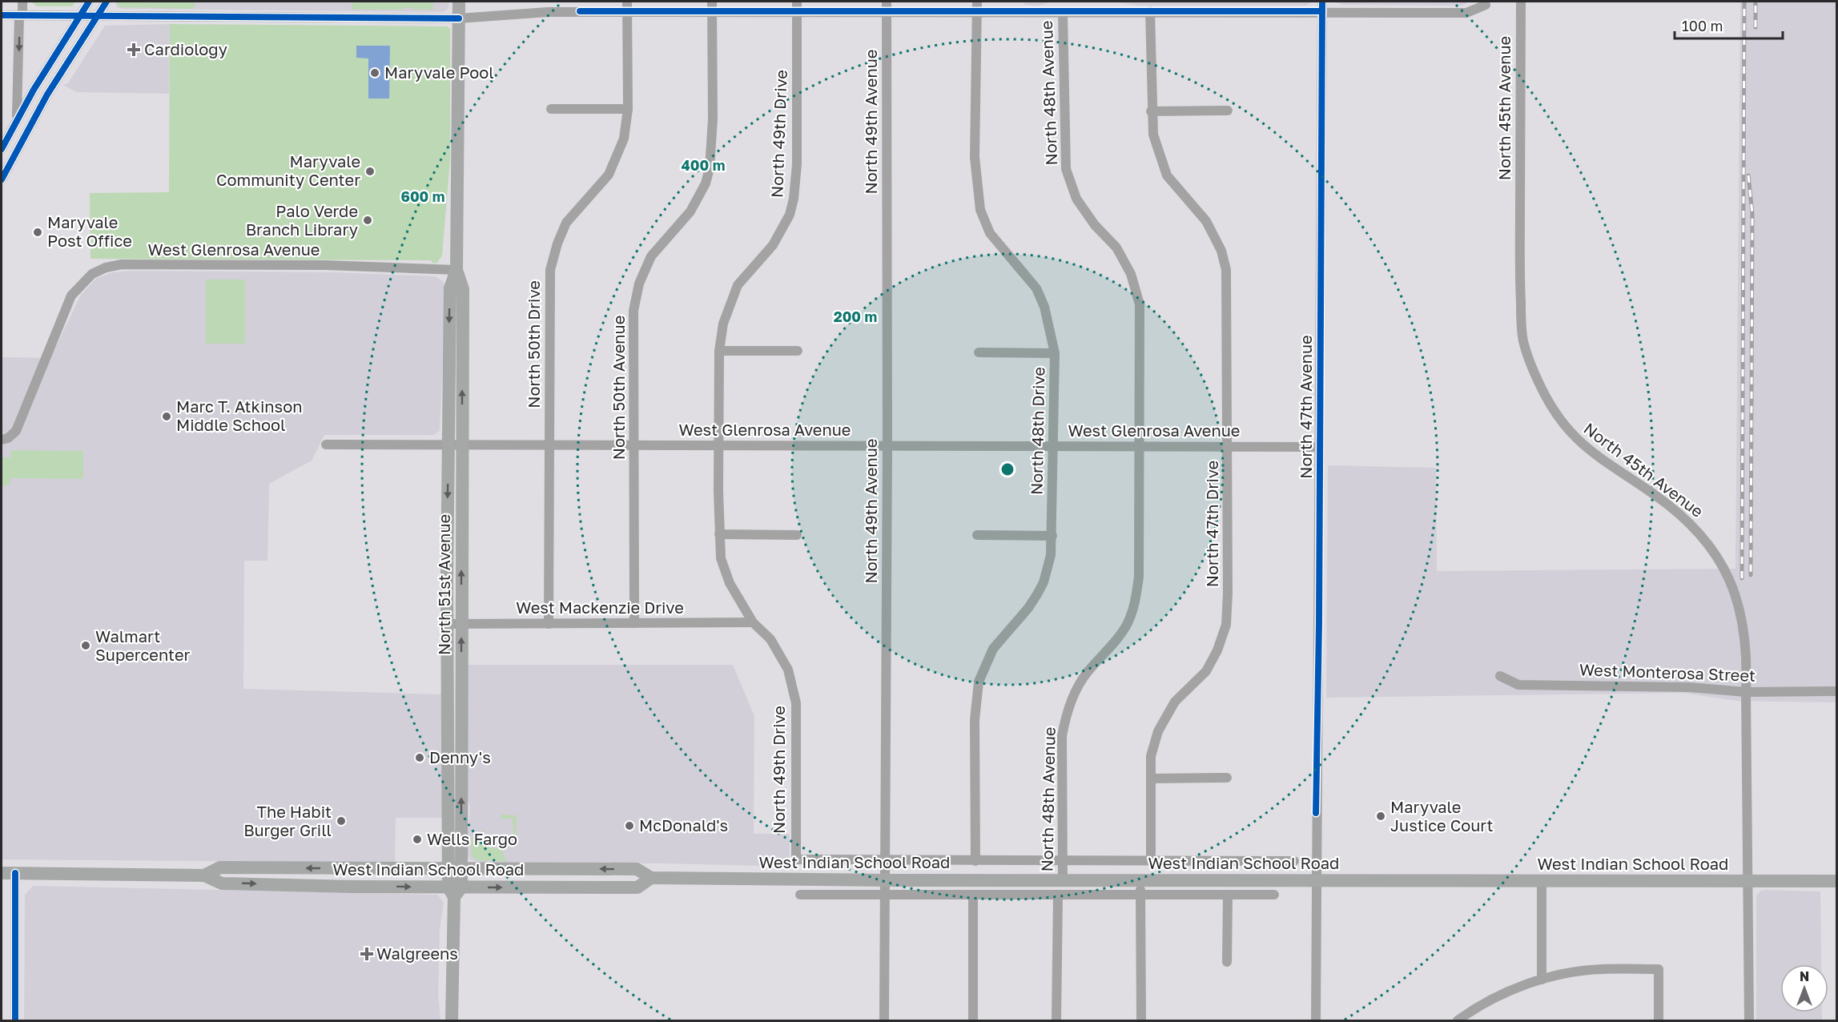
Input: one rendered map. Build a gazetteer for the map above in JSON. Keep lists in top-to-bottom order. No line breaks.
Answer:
{"streets":{"main road":["North 51st Avenue","West Indian School Road"],"street":["North 48th Avenue","North 45th Avenue","North 49th Avenue","North 49th Drive","West Glenrosa Avenue","North 50th Drive","North 50th Avenue","North 47th Avenue","North 48th Drive","North 47th Drive","West Mackenzie Drive","West Monterosa Street"]},"crossings":[["North 48th Avenue","West Glenrosa Avenue"],["North 48th Avenue","West Indian School Road"],["North 45th Avenue","West Monterosa Street"],["North 45th Avenue","West Indian School Road"],["North 49th Avenue","West Glenrosa Avenue"],["North 49th Avenue","West Indian School Road"],["North 49th Drive","West Glenrosa Avenue"],["North 49th Drive","West Mackenzie Drive"],["North 49th Drive","West Indian School Road"],["West Glenrosa Avenue","North 50th Drive"],["West Glenrosa Avenue","North 50th Avenue"],["West Glenrosa Avenue","North 47th Avenue"],["West Glenrosa Avenue","North 48th Drive"],["West Glenrosa Avenue","North 47th Drive"],["West Glenrosa Avenue","North 51st Avenue"],["North 50th Drive","West Mackenzie Drive"],["North 50th Avenue","West Mackenzie Drive"],["North 47th Avenue","West Indian School Road"],["North 48th Drive","West Indian School Road"],["North 47th Drive","West Indian School Road"],["North 51st Avenue","West Mackenzie Drive"],["North 51st Avenue","West Indian School Road"]],"places":{"health":["Cardiology","Walgreens"],"other":["Maryvale Pool","Maryvale Community Center","Palo Verde Branch Library","Maryvale Post Office","Marc T. Atkinson Middle School","Walmart Supercenter","Denny's","Maryvale Justice Court","The Habit Burger Grill","McDonald's","Wells Fargo"]},"scale_bar":"100 m","north":"top","rings":["400 m","600 m","200 m"]}
